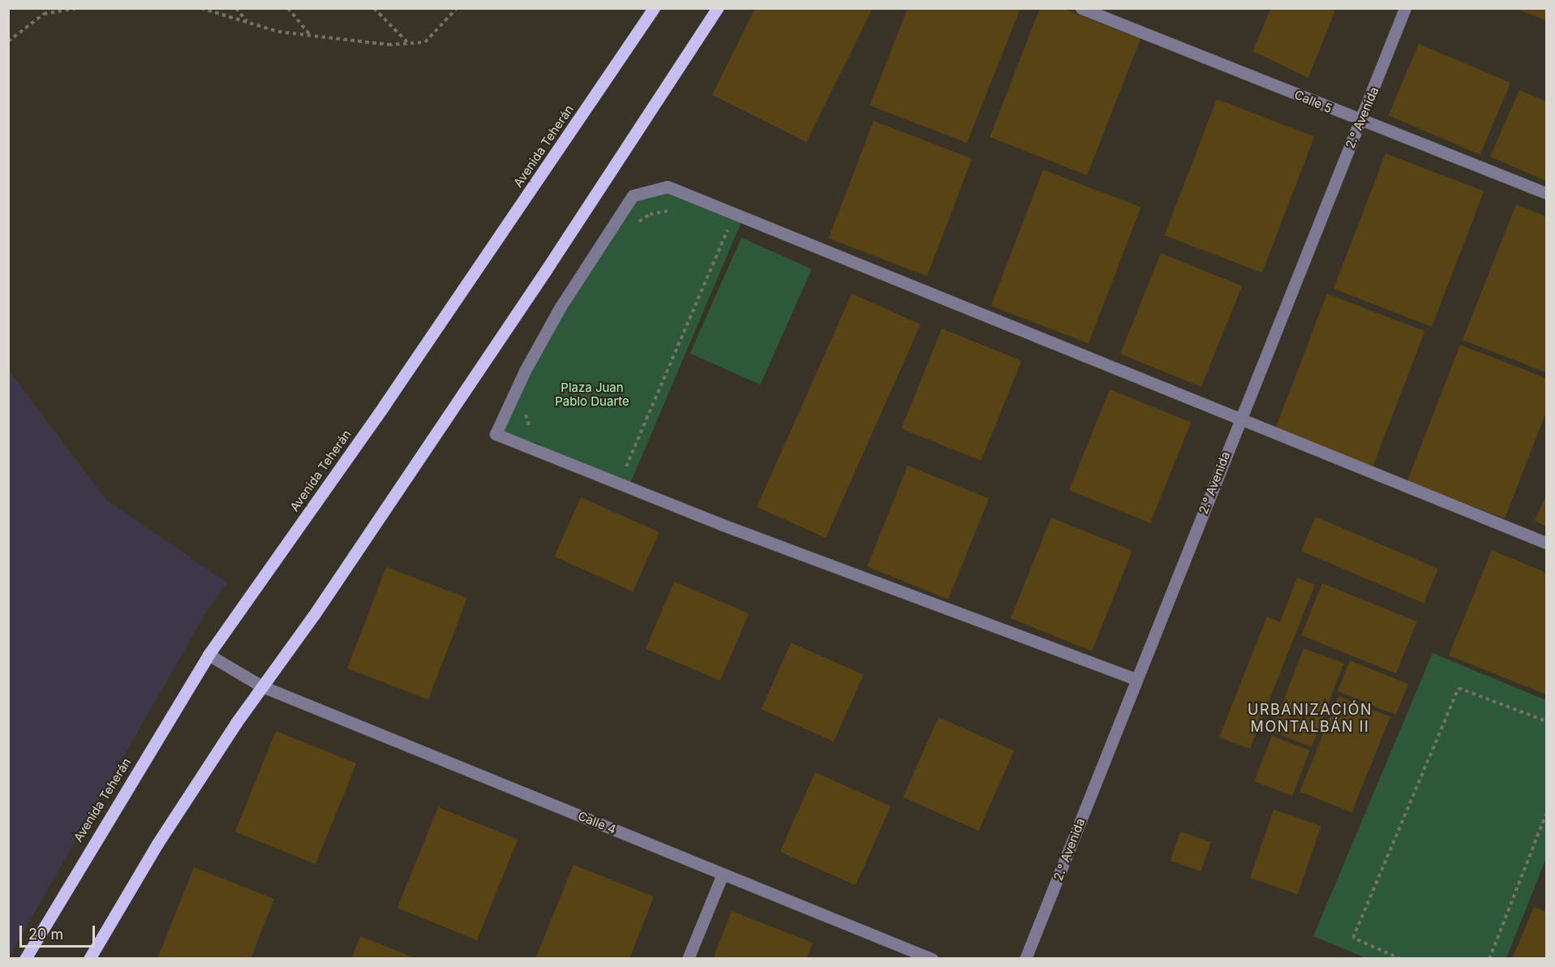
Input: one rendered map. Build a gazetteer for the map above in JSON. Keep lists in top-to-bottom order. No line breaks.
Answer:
{"streets":{"main road":["Avenida Teherán"],"street":["Calle 5","2.° Avenida","Calle 4"]},"crossings":[["Calle 5","2.° Avenida"],["Avenida Teherán","Calle 4"]],"districts":["URBANIZACIÓN MONTALBÁN II"],"parks":["Plaza Juan Pablo Duarte"],"scale_bar":"20 m"}
